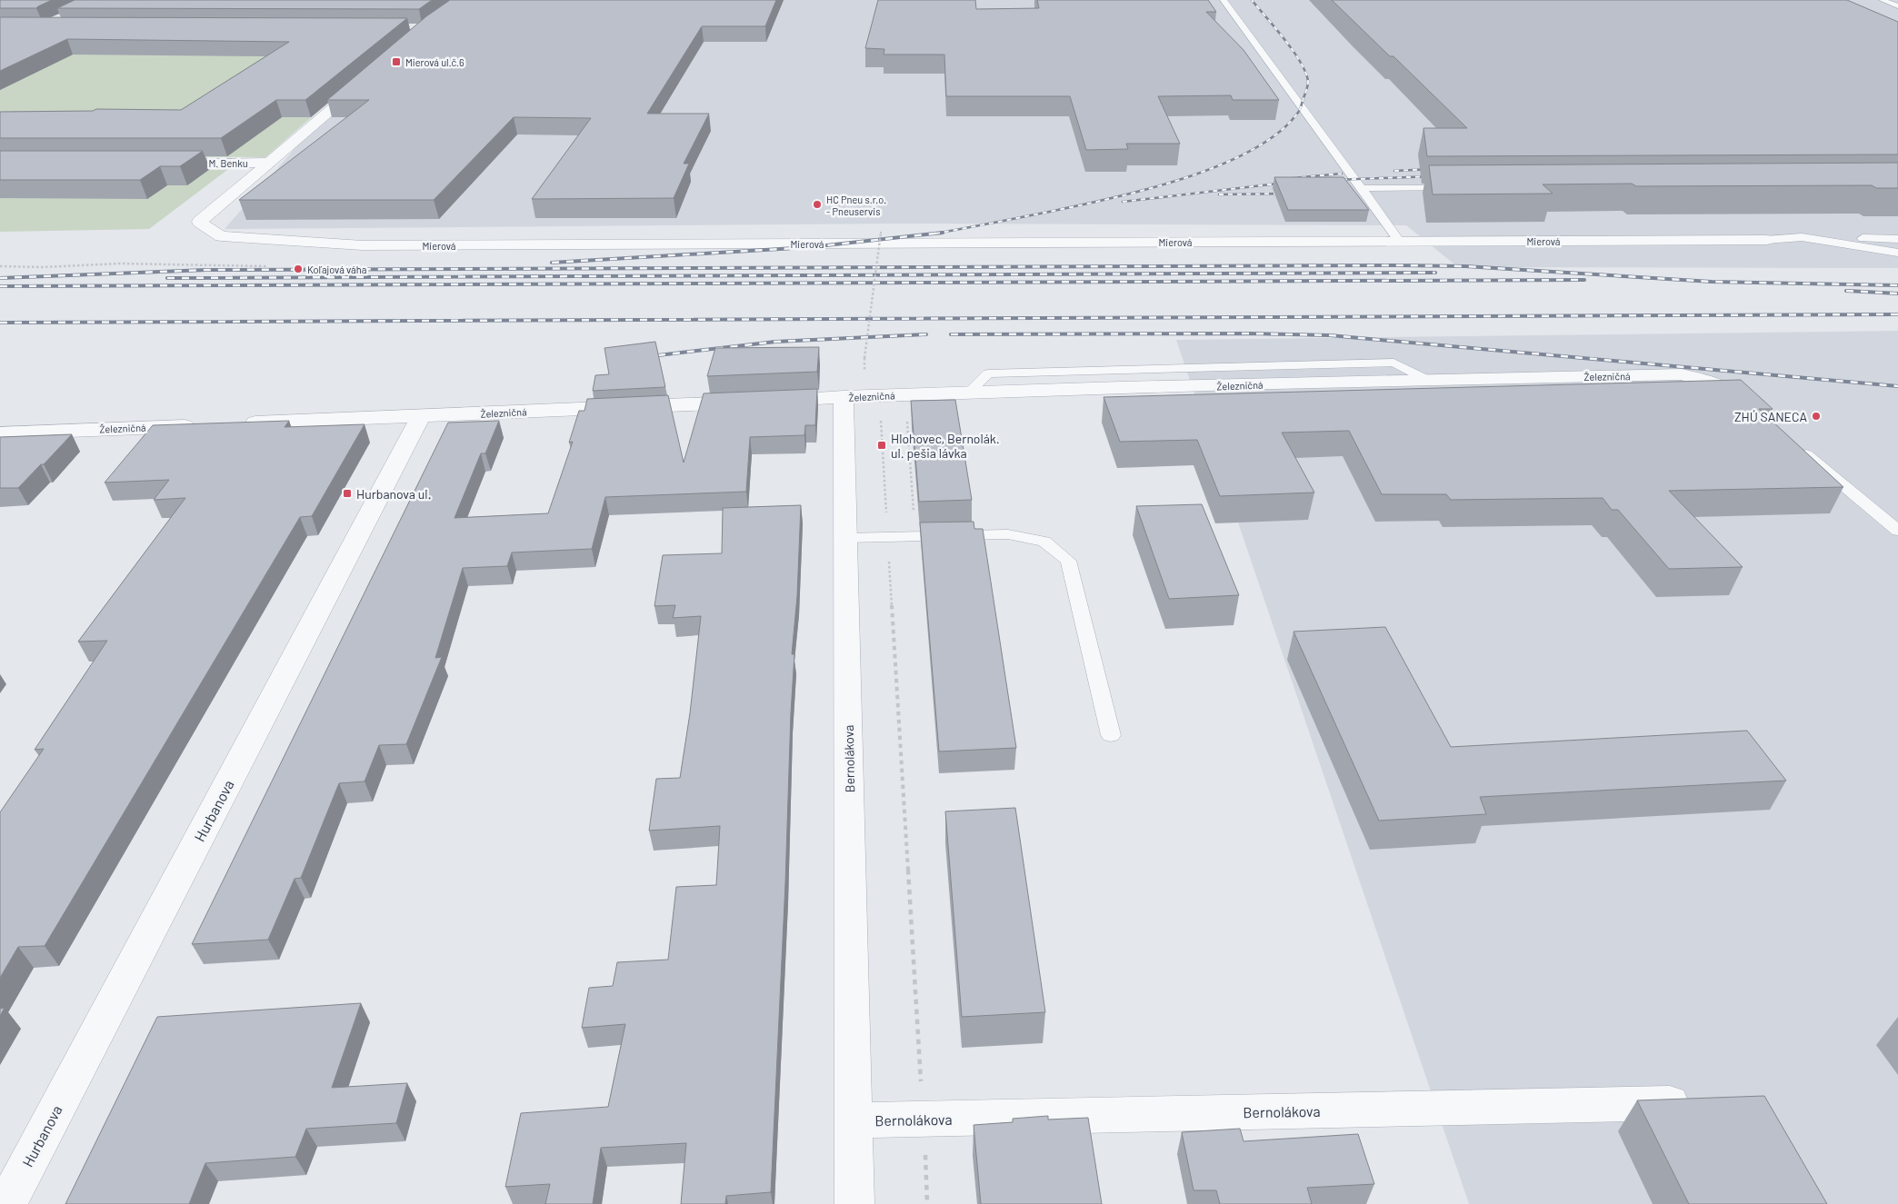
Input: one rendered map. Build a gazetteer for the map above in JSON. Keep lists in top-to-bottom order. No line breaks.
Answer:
{"streets":{"street":["M. Benku","Mierová","Železničná","Bernolákova","Hurbanova"]},"crossings":[["M. Benku","Mierová"],["Železničná","Bernolákova"],["Železničná","Hurbanova"]],"places":{"transit":["Mierová ul.č.6","Hlohovec, Bernolák. ul. pešia lávka","Hurbanova ul."],"other":["HC Pneu s.r.o. - Pneuservis","Koľajová váha","ZHÚ SANECA"]}}
